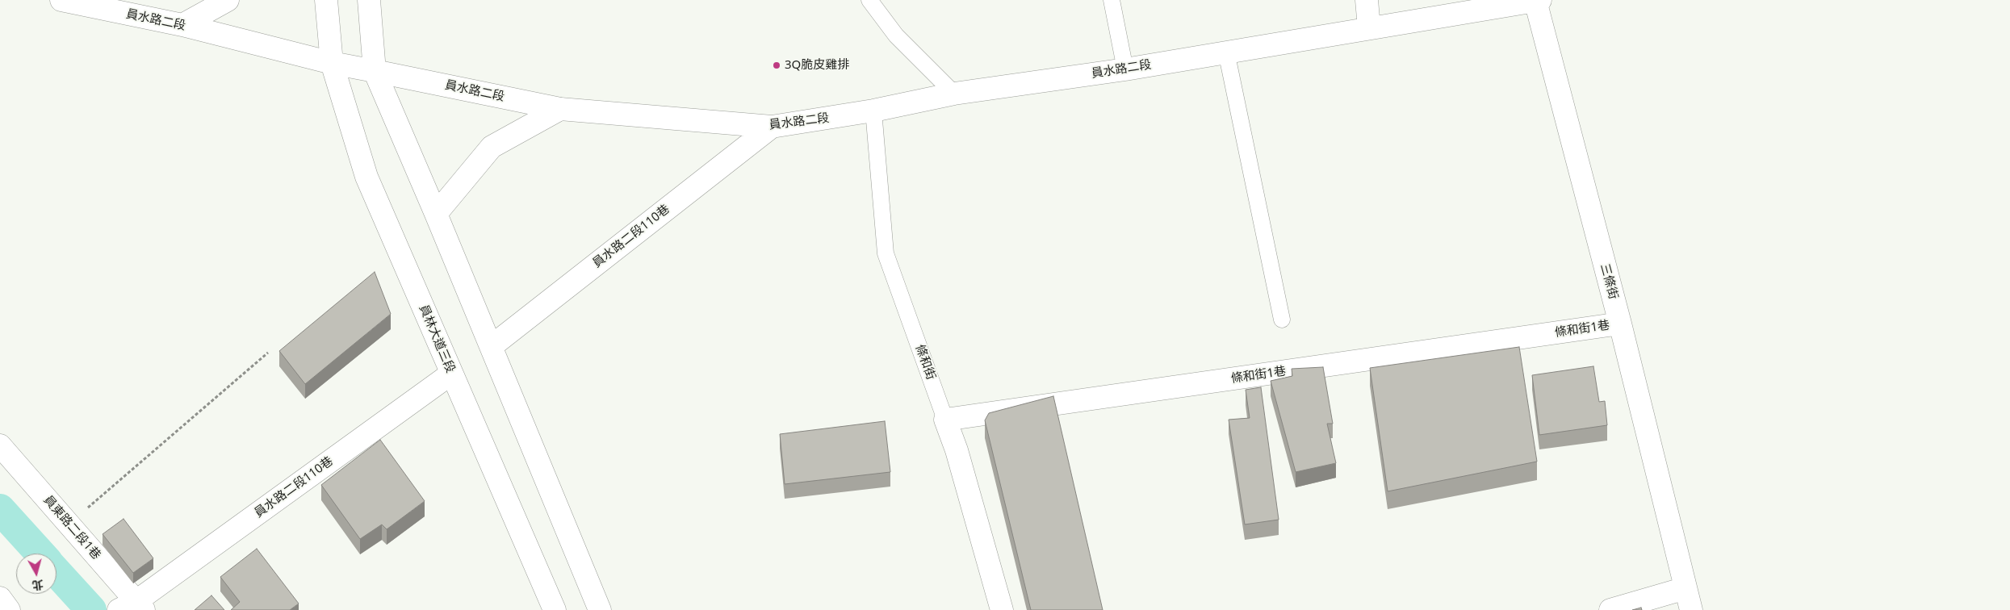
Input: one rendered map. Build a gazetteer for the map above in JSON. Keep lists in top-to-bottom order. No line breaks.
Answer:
{"streets":{"street":["員水路二段","員水路二段110巷","三條街","條和街1巷","員林大道三段","條和街","員東路二段1巷"]},"crossings":[["員水路二段","員水路二段110巷"],["員水路二段","三條街"],["員水路二段","員林大道三段"],["員水路二段","條和街"],["員水路二段110巷","員林大道三段"],["員水路二段110巷","員東路二段1巷"],["三條街","條和街1巷"],["條和街1巷","條和街"]],"places":["3Q脆皮雞排"],"north":"bottom"}
